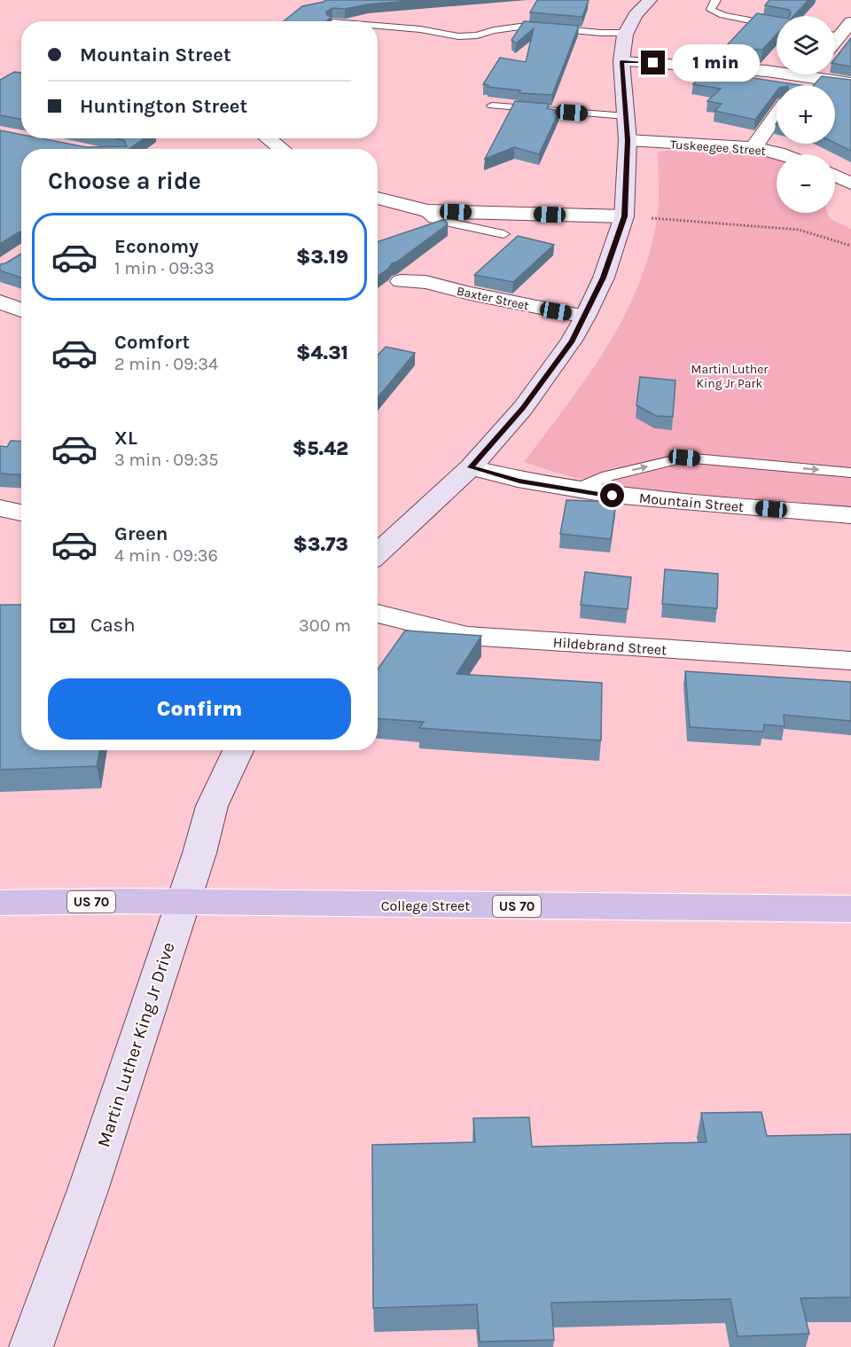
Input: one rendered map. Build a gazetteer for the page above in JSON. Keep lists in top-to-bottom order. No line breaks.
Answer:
{"streets":{"main road":["US 70","College Street","Martin Luther King Jr Drive"],"street":["Tuskeegee Street","Baxter Street","Mountain Street","Hildebrand Street"]},"crossings":[["College Street","Martin Luther King Jr Drive"]],"parks":["Martin Luther King Jr Park"],"page":{"map_buttons":["+","−"],"banner":["Mountain Street","Huntington Street"],"bubble":"1 min","heading":"Choose a ride","list":[{"name":"Economy","note":"1 min · 09:33","value":"$3.19"},{"name":"Comfort","note":"2 min · 09:34","value":"$4.31"},{"name":"XL","note":"3 min · 09:35","value":"$5.42"},{"name":"Green","note":"4 min · 09:36","value":"$3.73"}],"pay":["Cash","300 m"],"buttons":"Confirm"}}
